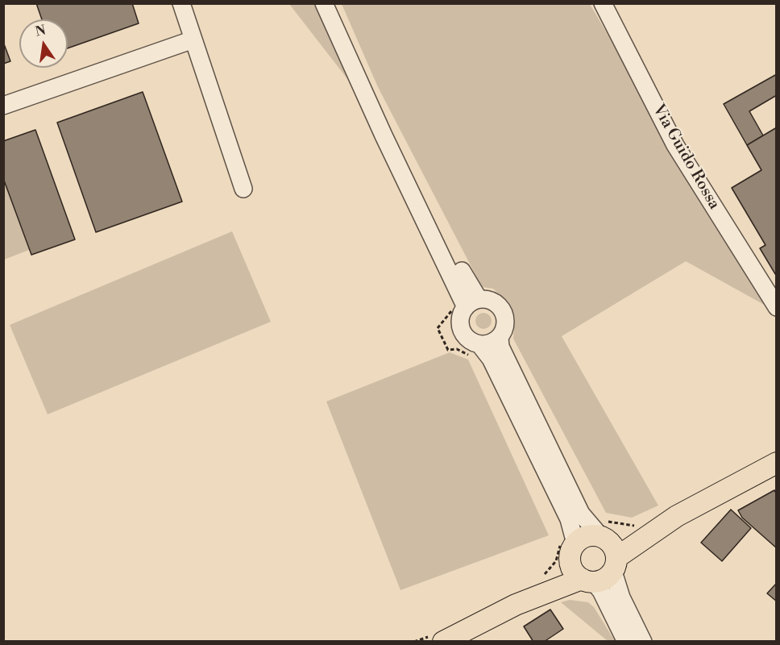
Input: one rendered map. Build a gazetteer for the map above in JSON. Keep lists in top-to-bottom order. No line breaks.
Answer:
{"streets":{"street":["Via Guido Rossa"]},"north":"top"}
